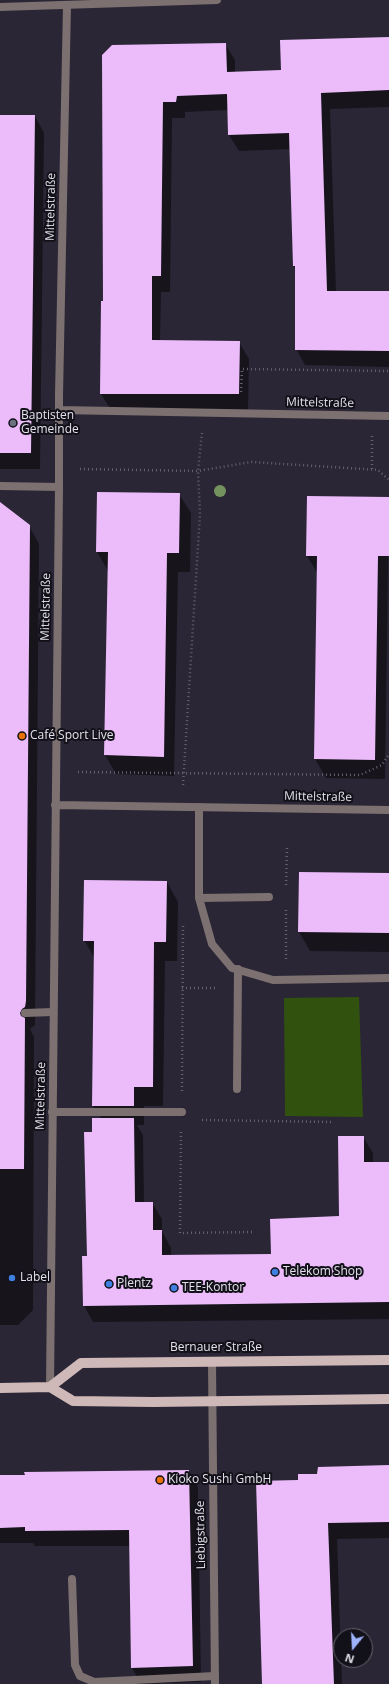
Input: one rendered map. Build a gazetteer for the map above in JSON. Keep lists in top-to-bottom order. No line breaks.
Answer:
{"streets":{"main road":["Bernauer Straße"],"street":["Mittelstraße","Liebigstraße"]},"crossings":[["Mittelstraße","Bernauer Straße"],["Bernauer Straße","Liebigstraße"]],"places":["Baptisten Gemeinde","Café Sport Live","Telekom Shop","Label","Plentz","TEE-Kontor","Kioko Sushi GmbH"],"north":"bottom"}
